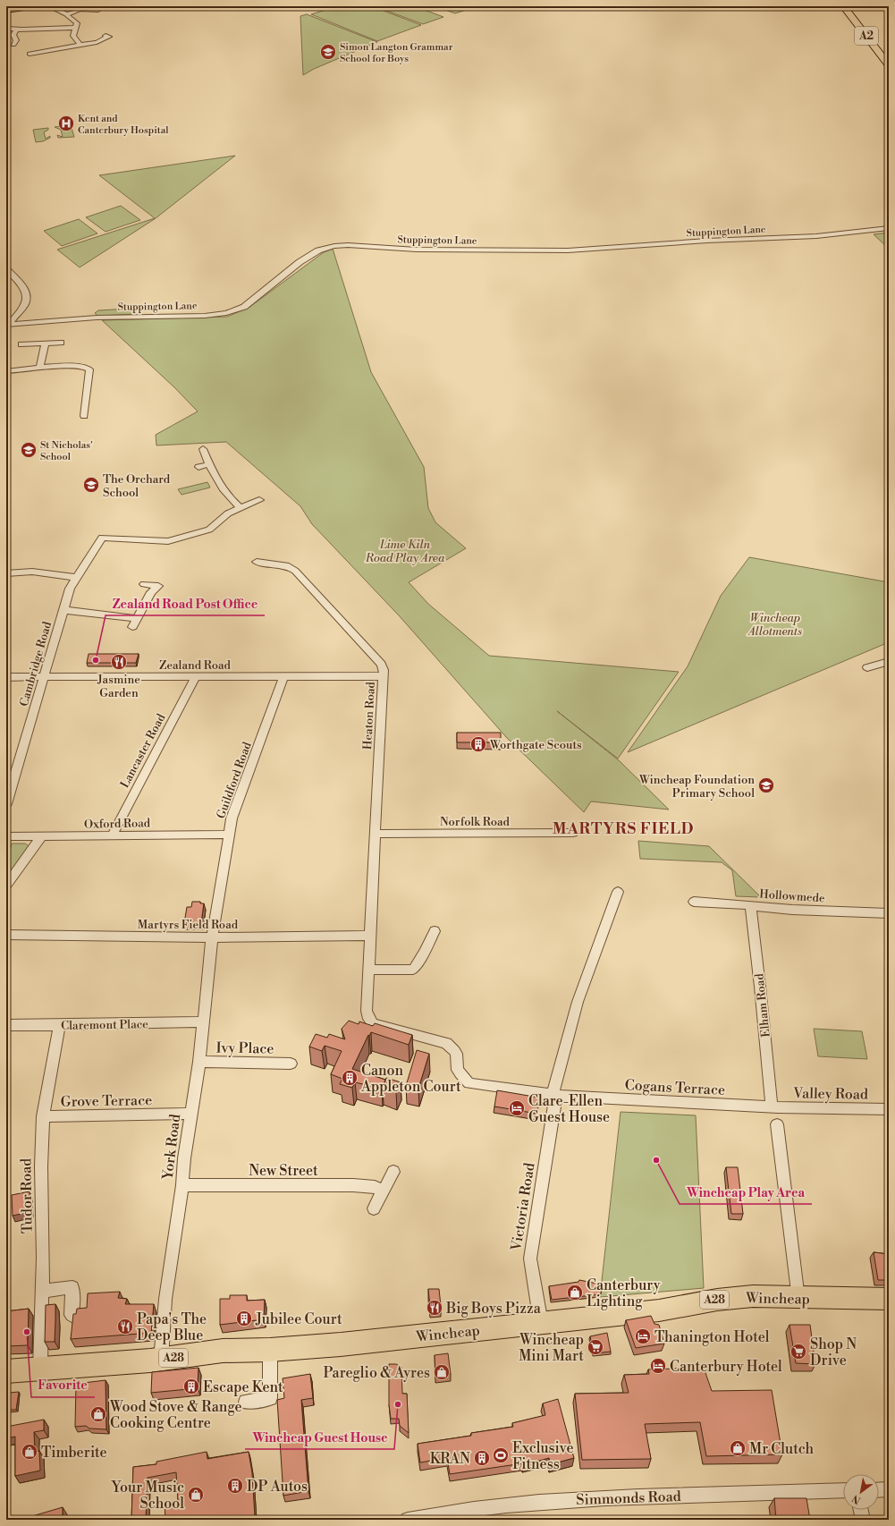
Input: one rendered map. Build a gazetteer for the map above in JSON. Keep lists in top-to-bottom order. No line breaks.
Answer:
{"streets":{"highway":["A2","Wincheap","A28"],"street":["Stuppington Lane","Cambridge Road","Zealand Road","Heaton Road","Lancaster Road","Guildford Road","Norfolk Road","Oxford Road","Hollowmede","Martyrs Field Road","Elham Road","Claremont Place","Ivy Place","Cogans Terrace","Valley Road","Grove Terrace","York Road","New Street","Tudor Road","Victoria Road","Simmonds Road"]},"crossings":[["Cambridge Road","Zealand Road"],["Zealand Road","Heaton Road"],["Zealand Road","Lancaster Road"],["Zealand Road","Guildford Road"],["Heaton Road","Norfolk Road"],["Heaton Road","Martyrs Field Road"],["Heaton Road","Cogans Terrace"],["Lancaster Road","Oxford Road"],["Guildford Road","Oxford Road"],["Guildford Road","Martyrs Field Road"],["Guildford Road","York Road"],["Hollowmede","Elham Road"],["Martyrs Field Road","York Road"],["Elham Road","Cogans Terrace"],["Elham Road","Valley Road"],["Claremont Place","York Road"],["Claremont Place","Tudor Road"],["Ivy Place","York Road"],["Cogans Terrace","Valley Road"],["Cogans Terrace","Victoria Road"],["Grove Terrace","York Road"],["Grove Terrace","Tudor Road"],["York Road","New Street"],["York Road","Wincheap"],["Tudor Road","Wincheap"],["Victoria Road","Wincheap"]],"districts":["MARTYRS FIELD"],"parks":["Lime Kiln Road Play Area","Wincheap Allotments"],"places":{"school or university":["Simon Langton Grammar School for Boys","St Nicholas' School","The Orchard School","Wincheap Foundation Primary School"],"hospital":["Kent and Canterbury Hospital"],"other":["Zealand Road Post Office","Wincheap Play Area","Favorite","Wincheap Guest House"],"restaurant":["Jasmine Garden","Big Boys Pizza","Papa's The Deep Blue"],"building":["Worthgate Scouts","Canon Appleton Court","Jubilee Court","Escape Kent","KRAN","DP Autos"],"hotel":["Clare-Ellen Guest House","Thanington Hotel","Canterbury Hotel"],"shop":["Canterbury Lighting","Pareglio & Ayres","Wood Stove & Range Cooking Centre","Mr Clutch","Timberite","Your Music School"],"supermarket":["Wincheap Mini Mart","Shop N Drive"],"sports":["Exclusive Fitness"]},"north":"bottom left"}
